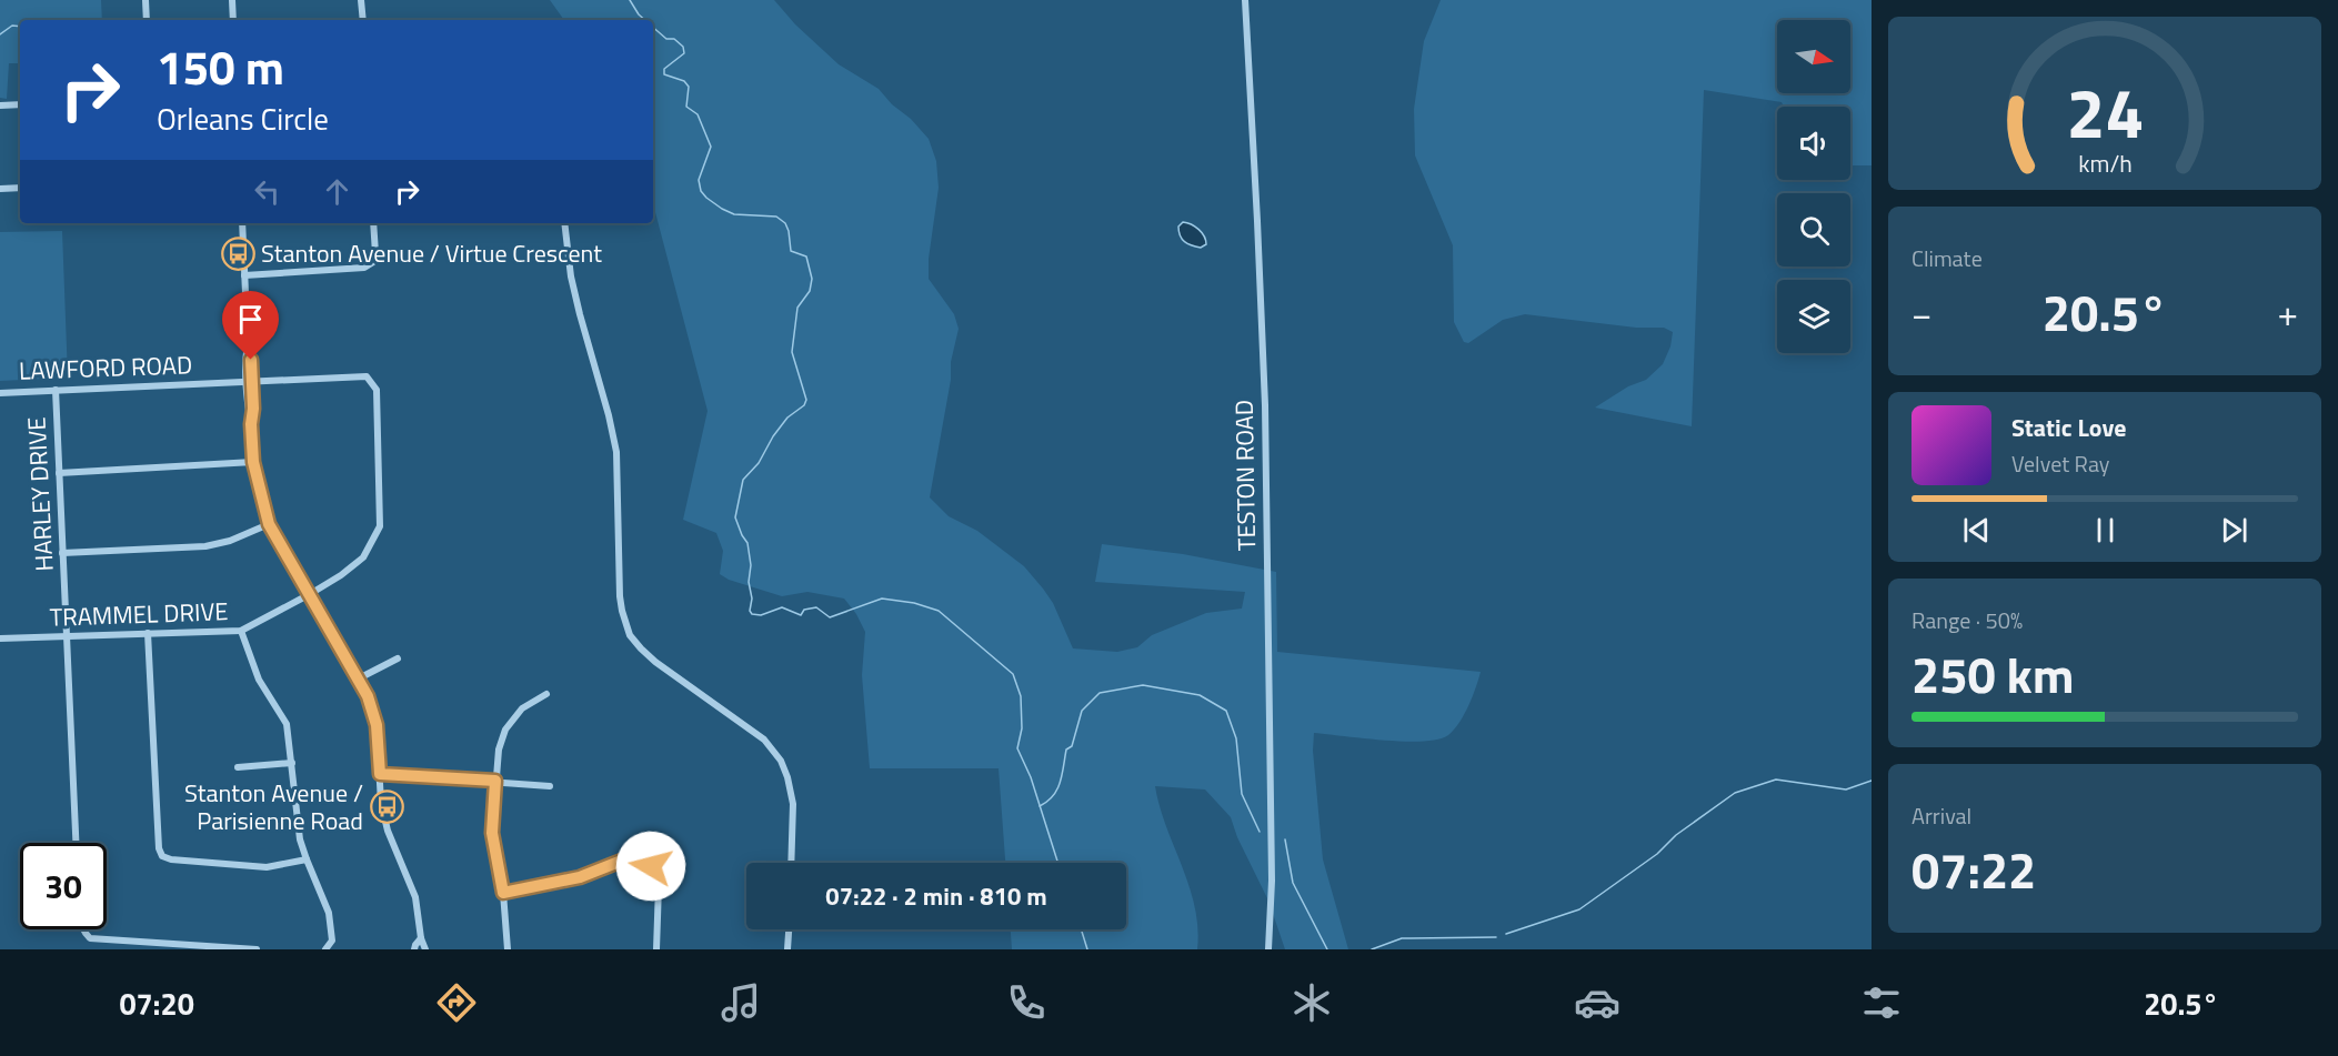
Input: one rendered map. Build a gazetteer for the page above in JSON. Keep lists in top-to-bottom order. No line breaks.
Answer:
{"streets":{"street":["LAWFORD ROAD","TESTON ROAD","HARLEY DRIVE","TRAMMEL DRIVE"]},"crossings":[["LAWFORD ROAD","HARLEY DRIVE"],["LAWFORD ROAD","TRAMMEL DRIVE"],["HARLEY DRIVE","TRAMMEL DRIVE"]],"places":{"bus stop":["Stanton Avenue / Virtue Crescent","Stanton Avenue / Parisienne Road"]},"north":"right","page":{"turn":["150 m","Orleans Circle"],"tile":["Climate",["Range · 50%","250 km"],["Arrival","07:22"]],"heat":["−","20.5°","+"],"song":["Static Love","Velvet Ray"],"limit":"30","trip":"07:22 · 2 min · 810 m","tabs":["07:20","20.5°"],"gauge":["24","km/h"]}}
